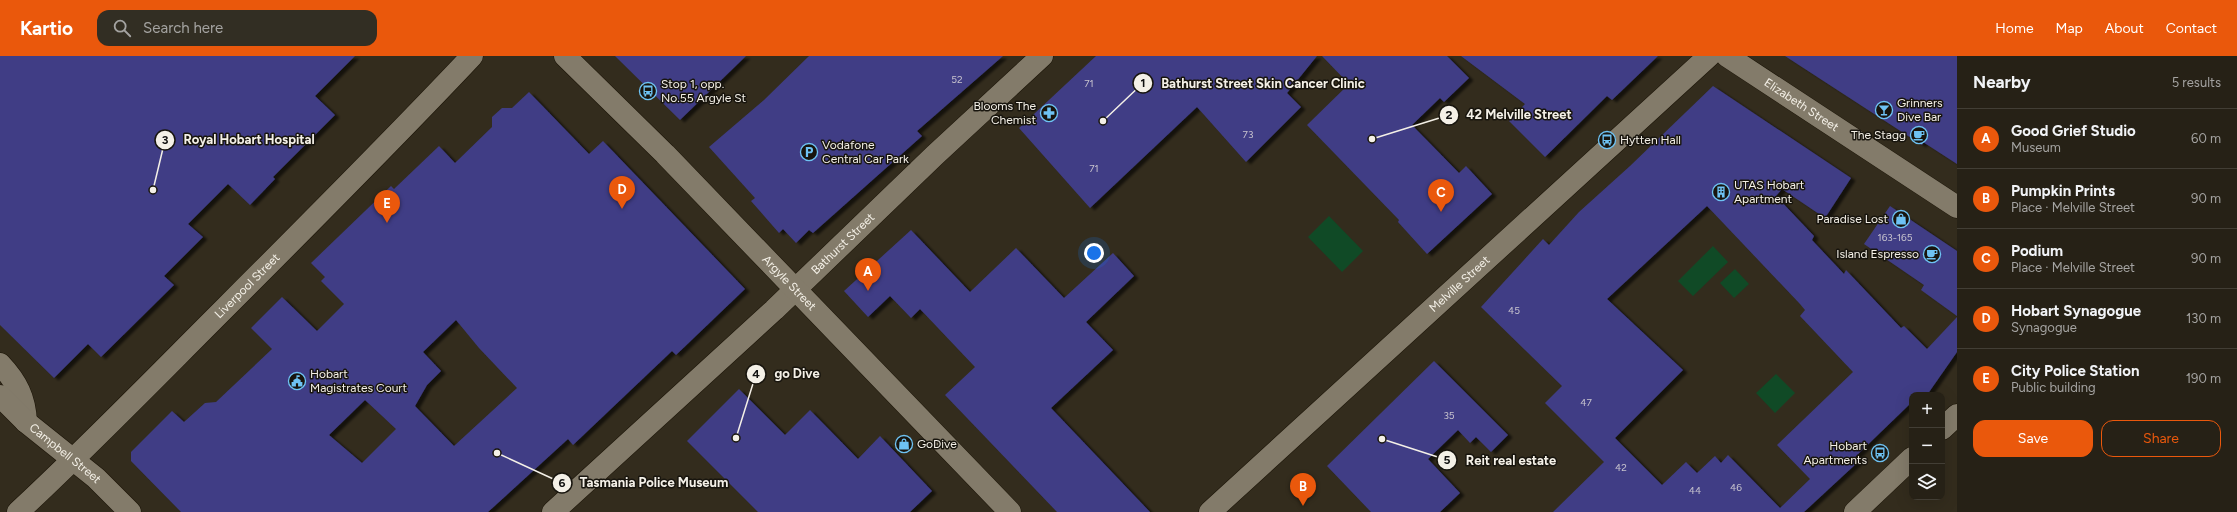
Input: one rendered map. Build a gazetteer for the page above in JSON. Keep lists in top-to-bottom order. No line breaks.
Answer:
{"streets":{"street":["Elizabeth Street","Bathurst Street","Argyle Street","Melville Street","Liverpool Street","Campbell Street"]},"crossings":[["Bathurst Street","Argyle Street"],["Liverpool Street","Campbell Street"]],"places":{"bus stop":["Stop 1, opp. No.55 Argyle St","Hytten Hall","Hobart Apartments"],"bar":["Grinners Dive Bar"],"pharmacy":["Blooms The Chemist"],"other":["Bathurst Street Skin Cancer Clinic","42 Melville Street","Royal Hobart Hospital","go Dive","Reit real estate","Tasmania Police Museum"],"cafe":["The Stagg","Island Espresso"],"parking":["Vodafone Central Car Park"],"building":["UTAS Hobart Apartment"],"shop":["Paradise Lost","GoDive"],"public building":["Hobart Magistrates Court"]},"house_numbers":["52","71","73","71","163-165","45","47","35","42","46","44"],"page":{"header":"Kartio","search":"Search here","nav":["Home","Map","About","Contact"],"heading":["Nearby","5 results"],"list":[{"mark":"A","name":"Good Grief Studio","note":"Museum","value":"60 m"},{"mark":"B","name":"Pumpkin Prints","note":"Place · Melville Street","value":"90 m"},{"mark":"C","name":"Podium","note":"Place · Melville Street","value":"90 m"},{"mark":"D","name":"Hobart Synagogue","note":"Synagogue","value":"130 m"},{"mark":"E","name":"City Police Station","note":"Public building","value":"190 m"}],"pins":["D","C","E","A","B"],"map_buttons":["+","−"],"buttons":["Save","Share"]}}
